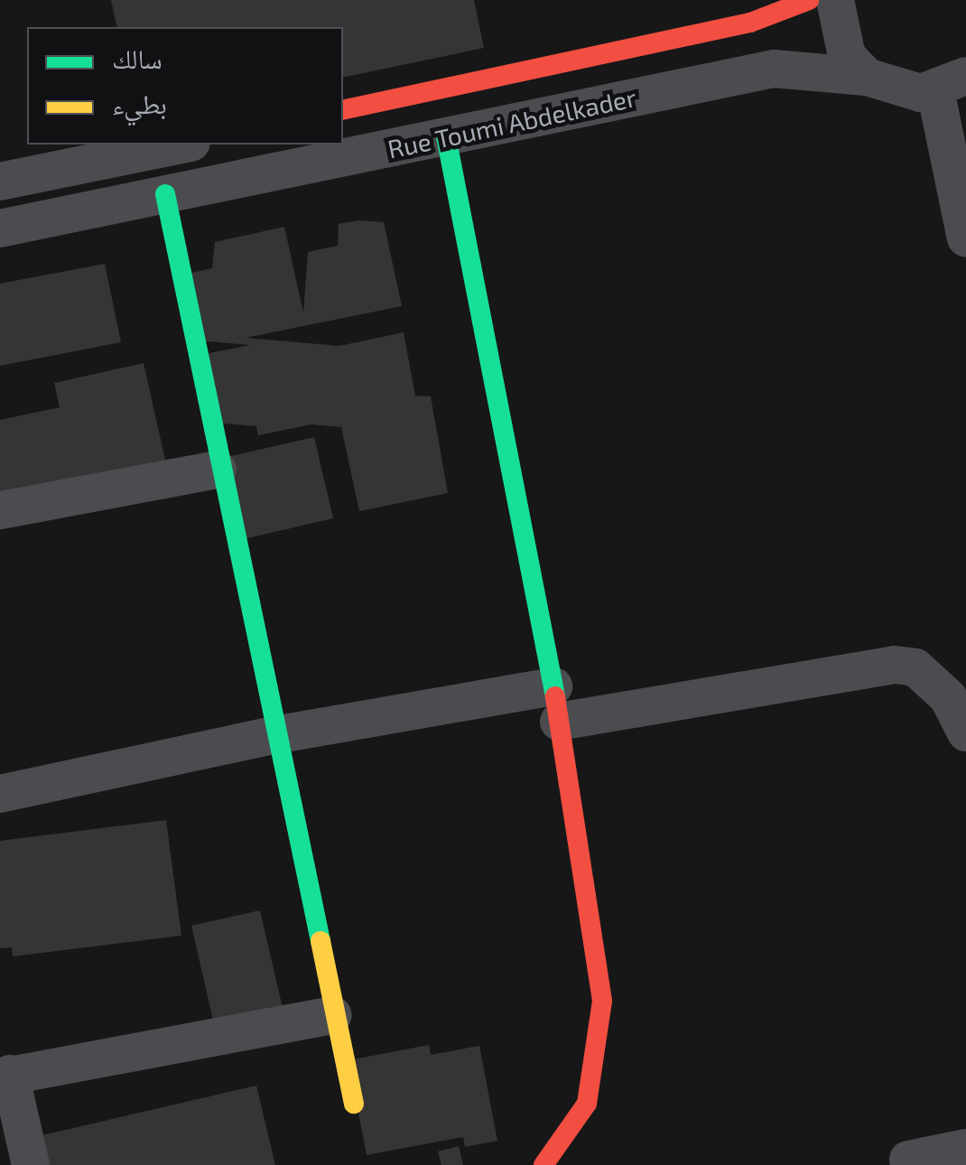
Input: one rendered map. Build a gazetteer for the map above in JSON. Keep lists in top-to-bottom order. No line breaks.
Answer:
{"streets":{"street":["Rue Toumi Abdelkader"]},"legend":["سالك","بطيء"]}
